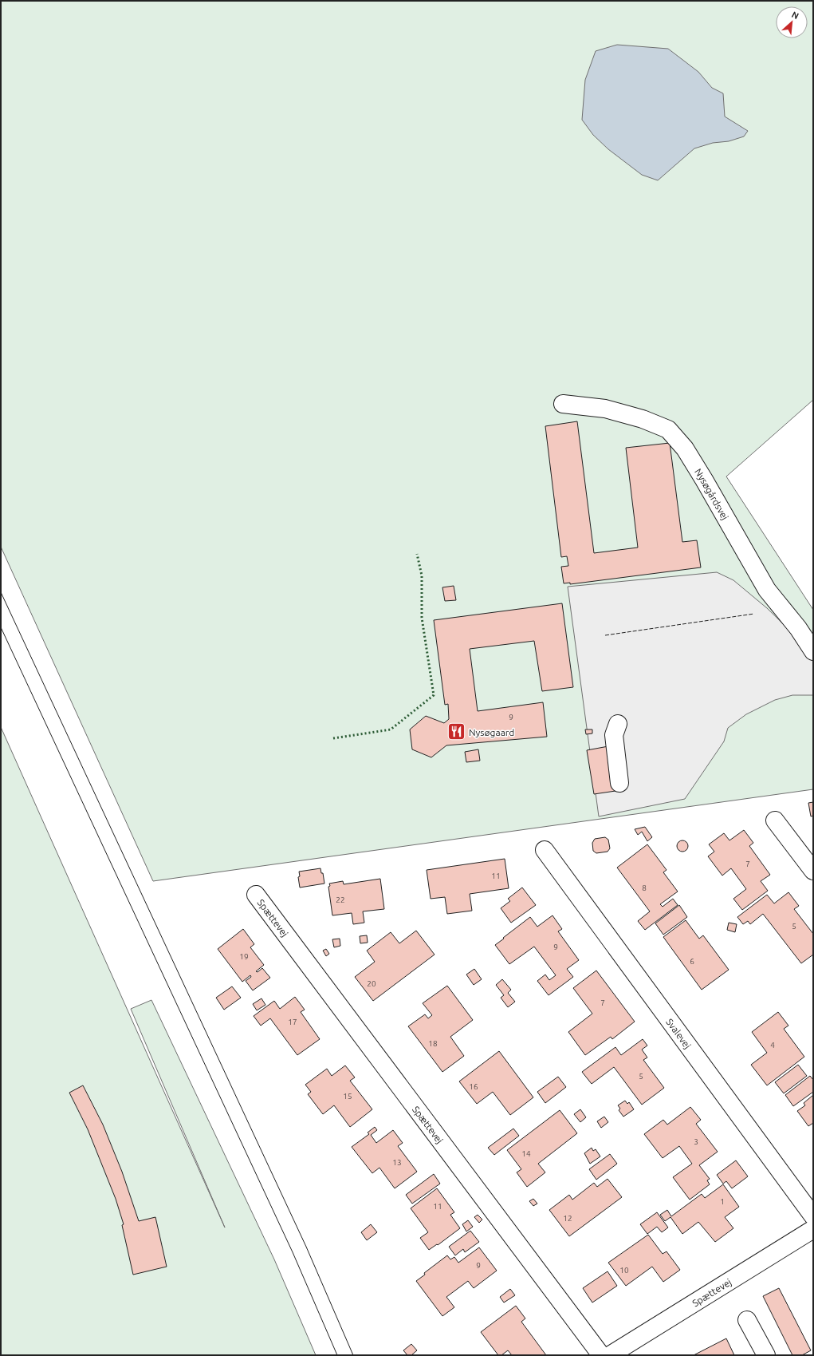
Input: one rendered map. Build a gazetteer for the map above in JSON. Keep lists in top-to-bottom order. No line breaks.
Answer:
{"streets":{"street":["Nysøgårdsvej","Spættevej","Svalevej"]},"places":{"restaurant":["Nysøgaard"]},"house_numbers":["9","7","11","8","22","5","9","19","6","20","7","17","18","4","5","16","15","3","14","13","1","11","12","9","10"],"north":"top right"}
